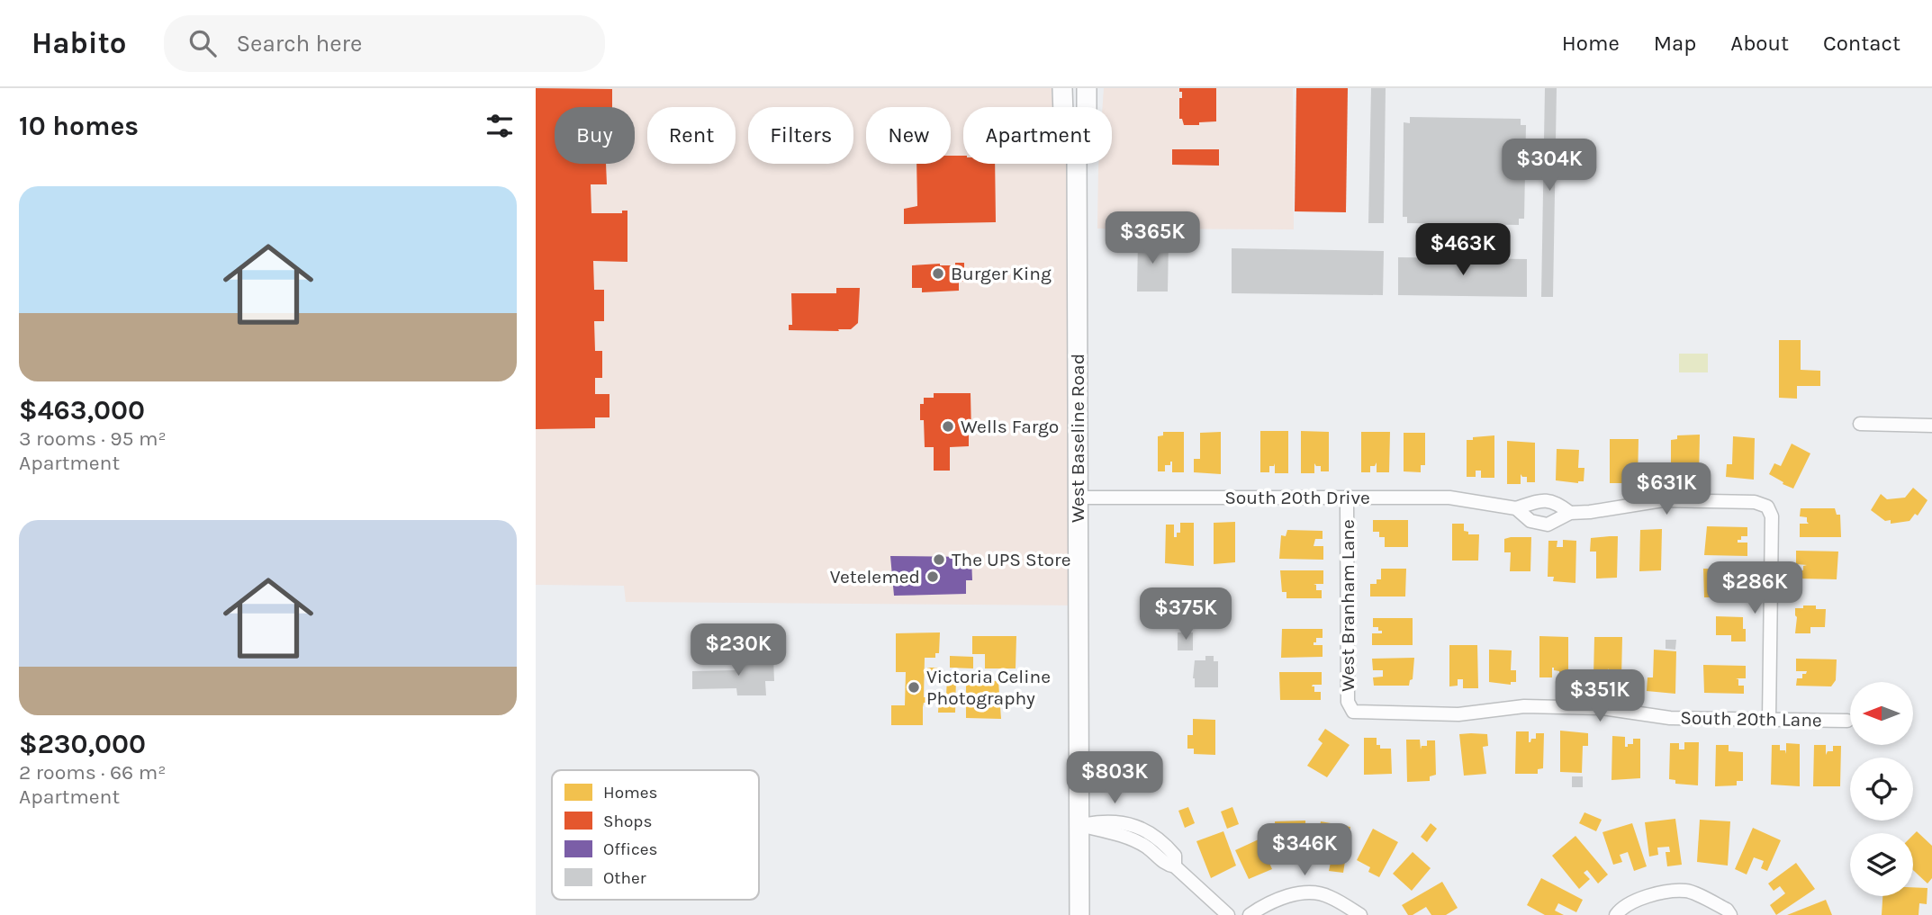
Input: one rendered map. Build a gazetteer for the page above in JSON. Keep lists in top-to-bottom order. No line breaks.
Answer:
{"streets":{"main road":["West Baseline Road"],"street":["South 20th Drive","West Branham Lane","South 20th Lane"]},"crossings":[["West Baseline Road","South 20th Drive"],["South 20th Drive","West Branham Lane"],["South 20th Drive","South 20th Lane"],["West Branham Lane","South 20th Lane"]],"places":["Burger King","Wells Fargo","The UPS Store","Vetelemed","Victoria Celine Photography"],"legend":["Homes","Shops","Offices","Other"],"north":"left","page":{"header":"Habito","search":"Search here","nav":["Home","Map","About","Contact"],"heading":"10 homes","chip":["Buy","Rent","Filters","New","Apartment"],"price":["$304K","$365K","$463K","$631K","$286K","$375K","$230K","$351K","$803K","$346K"],"list":[{"name":"$463,000","note":"3 rooms · 95 m² · Apartment"},{"name":"$230,000","note":"2 rooms · 66 m² · Apartment"}]}}
